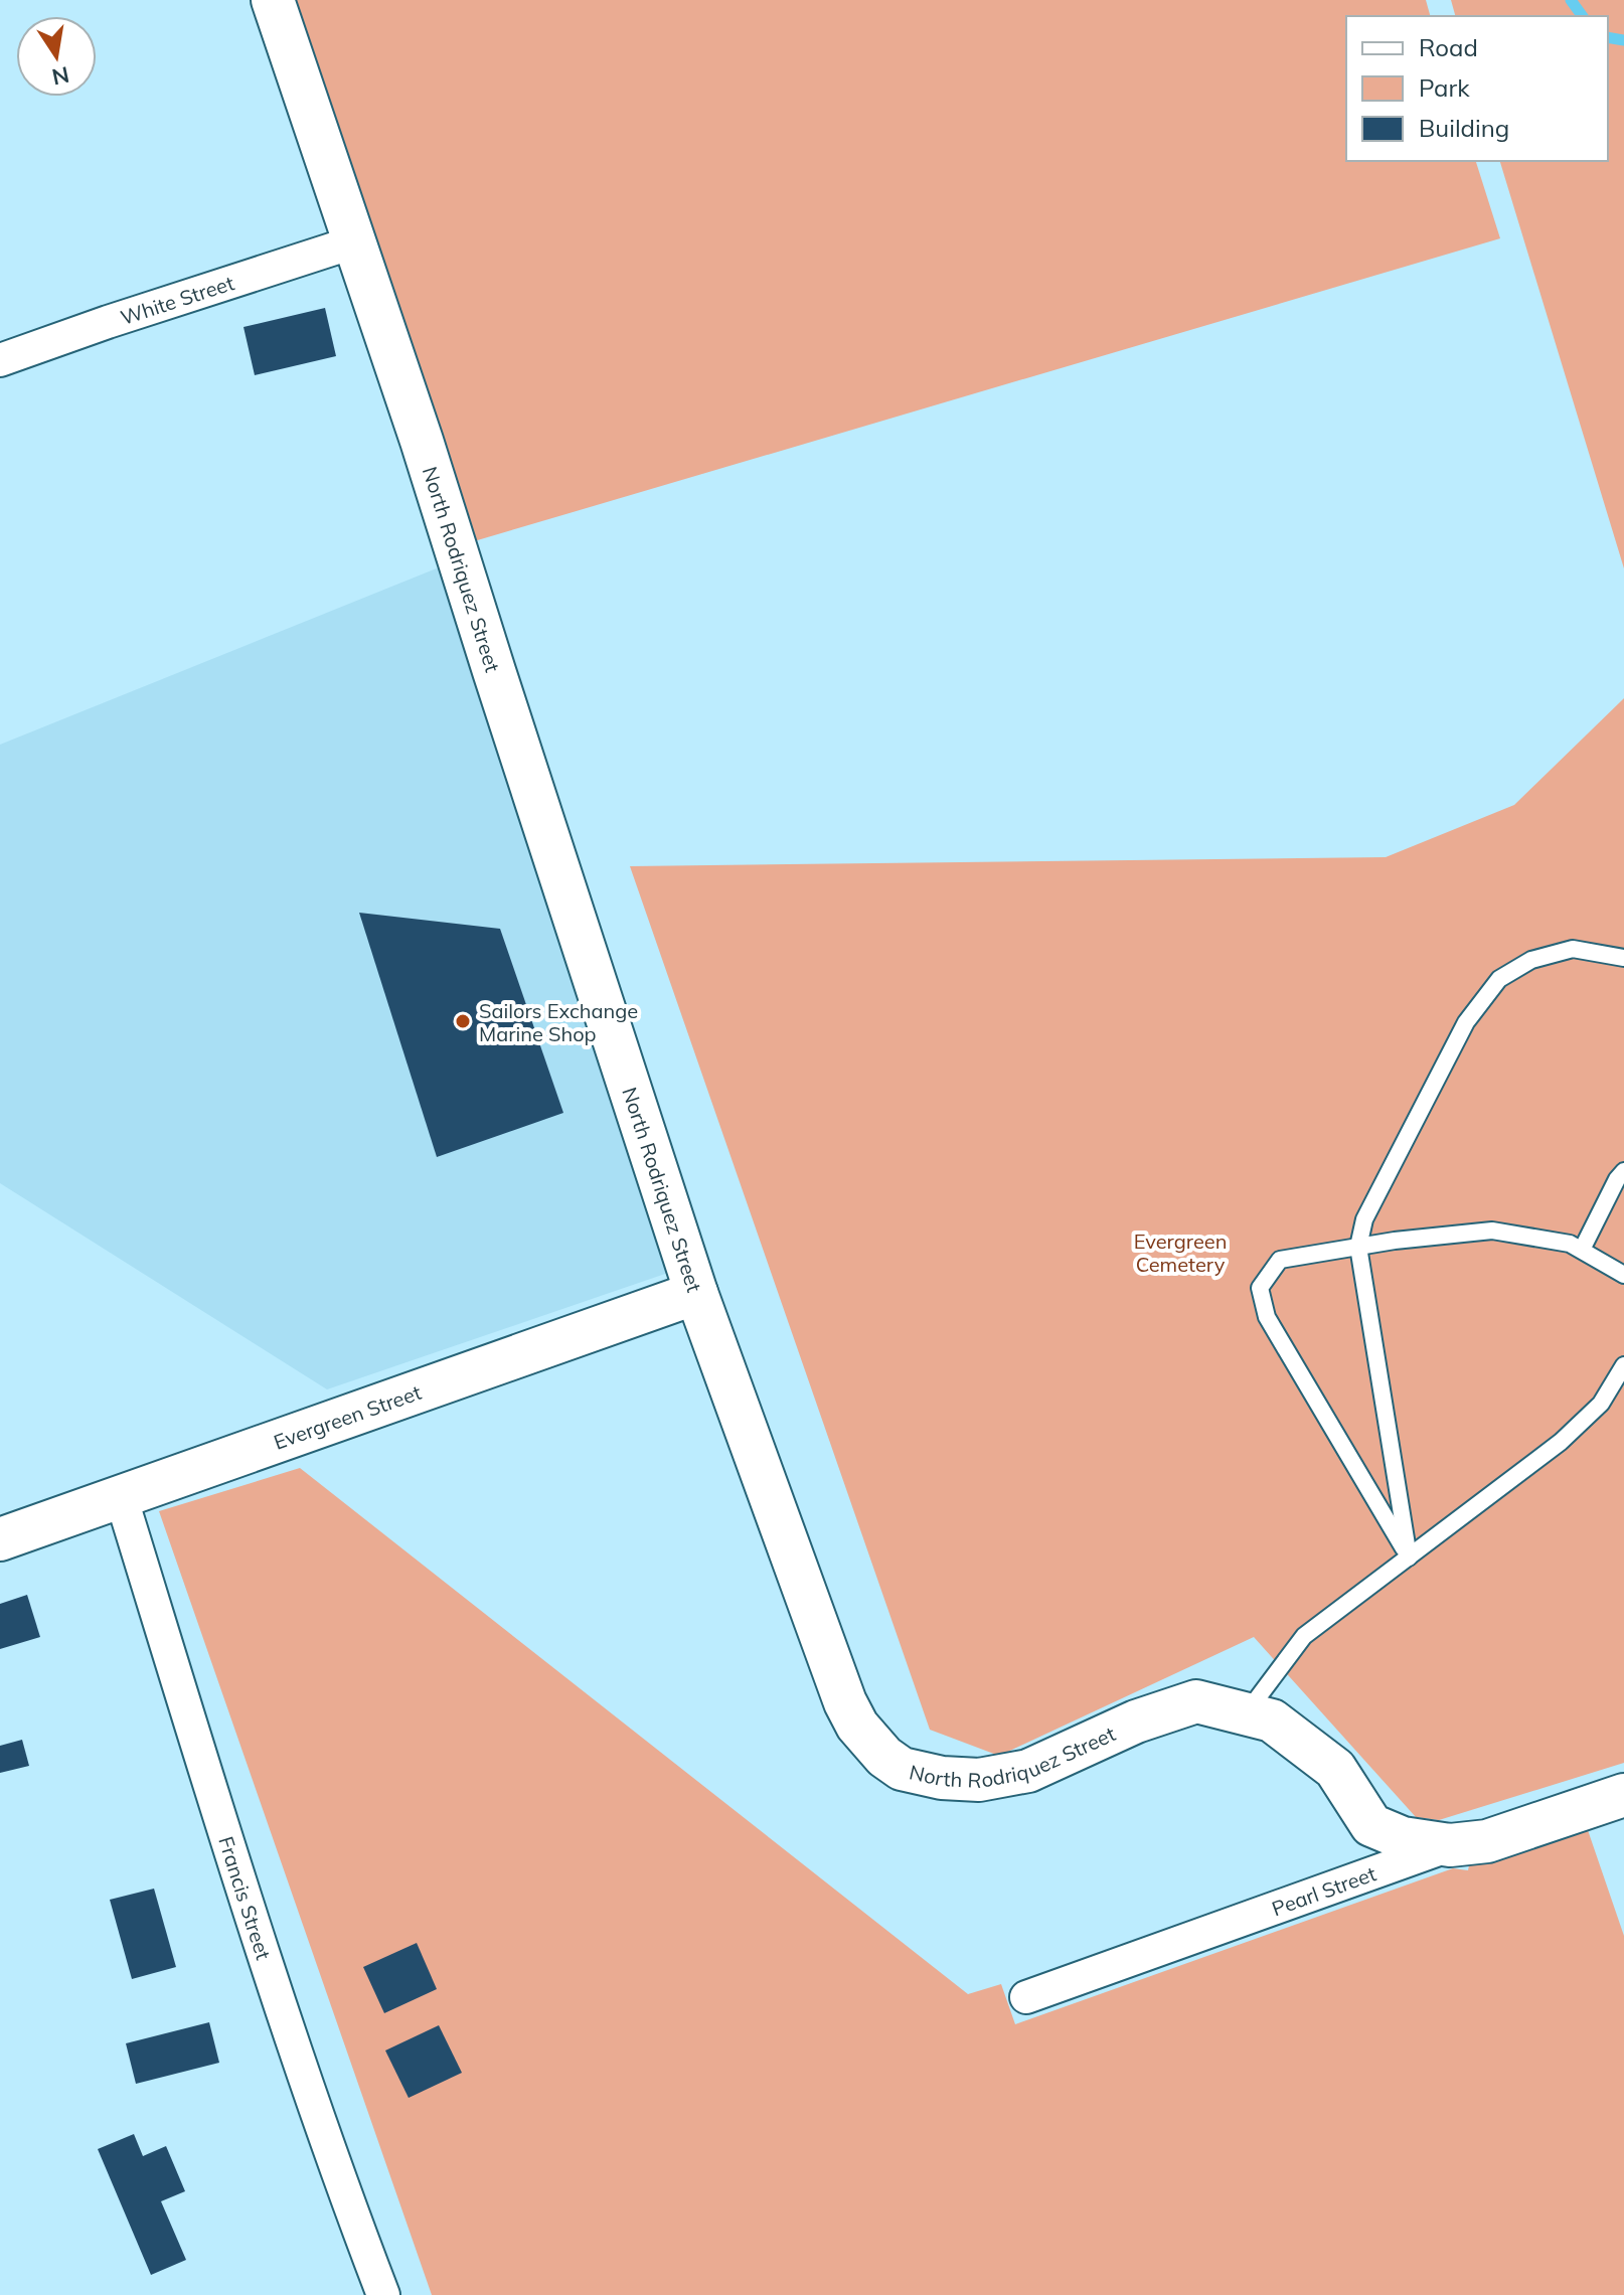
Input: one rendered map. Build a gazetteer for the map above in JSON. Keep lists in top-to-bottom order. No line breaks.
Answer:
{"streets":{"street":["White Street","North Rodriquez Street","Evergreen Street","Pearl Street","Francis Street"]},"crossings":[["White Street","North Rodriquez Street"],["North Rodriquez Street","Evergreen Street"],["North Rodriquez Street","Pearl Street"],["Evergreen Street","Francis Street"]],"parks":["Evergreen Cemetery"],"places":["Sailors Exchange Marine Shop"],"legend":["Road","Park","Building"],"north":"bottom"}
